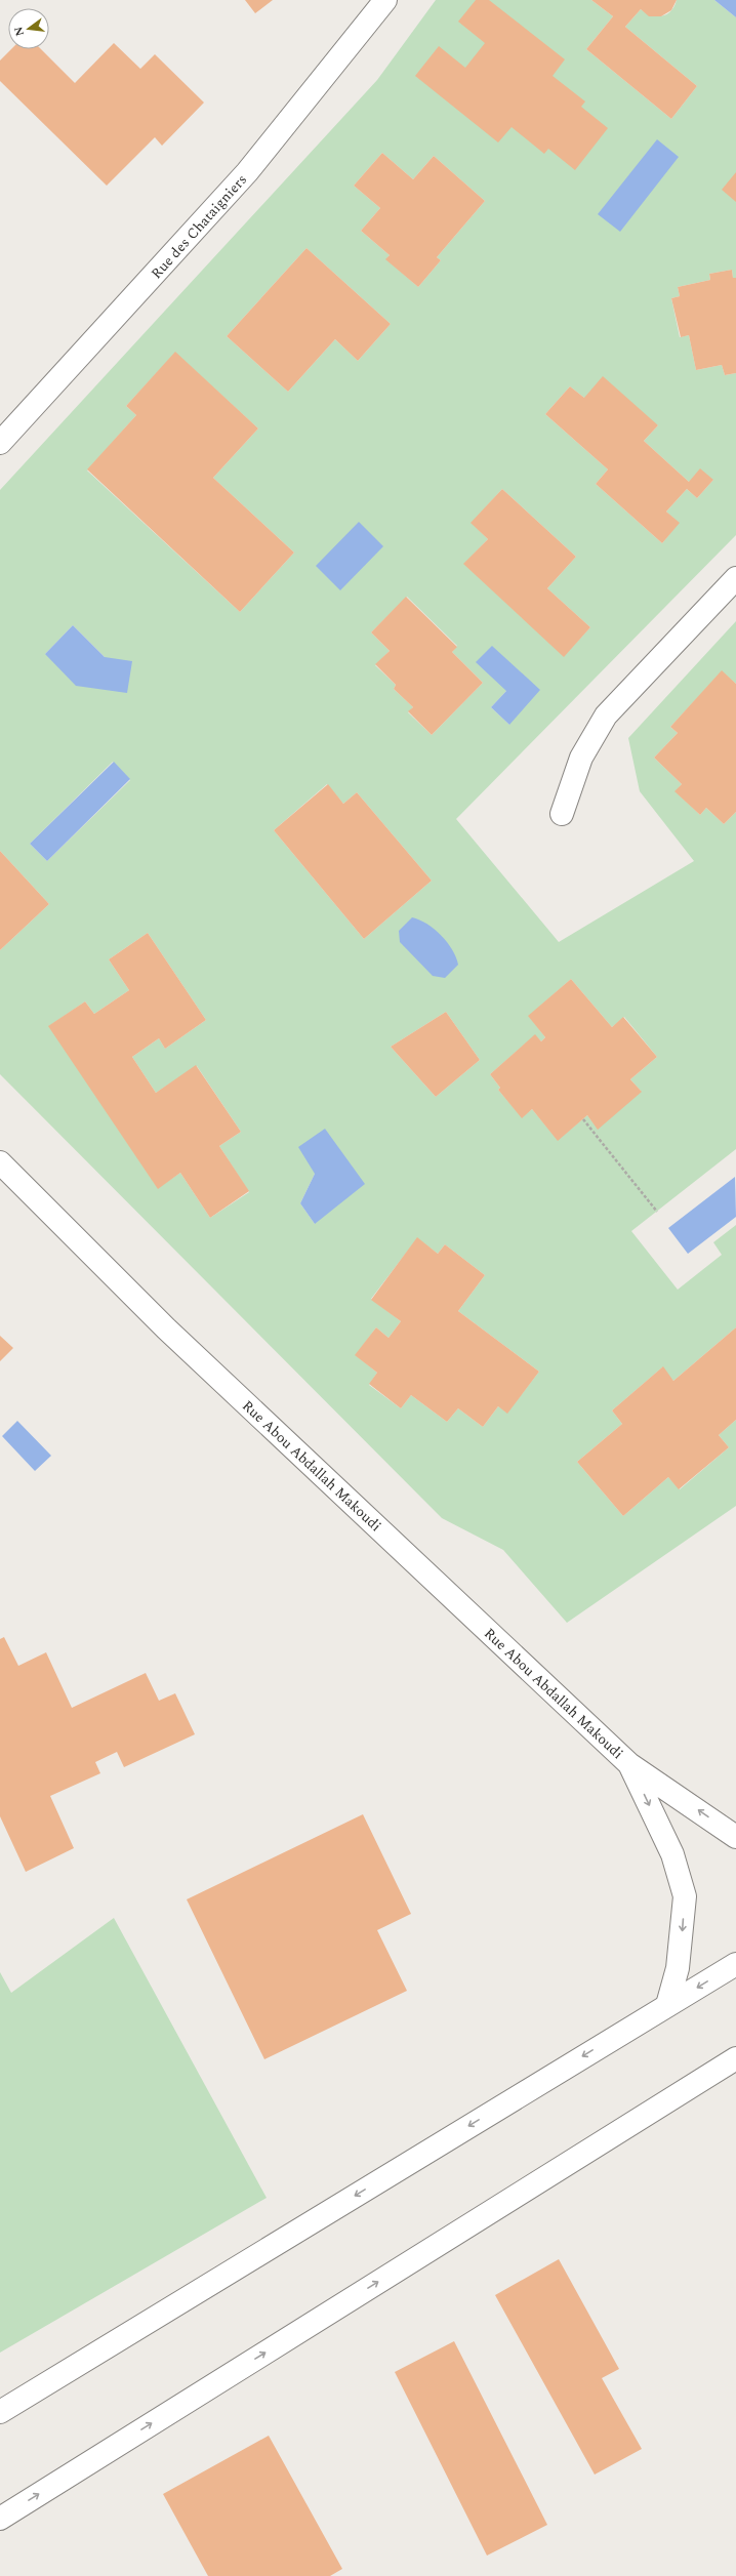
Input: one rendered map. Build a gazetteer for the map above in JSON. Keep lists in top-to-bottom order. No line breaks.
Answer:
{"streets":{"street":["Rue des Chataigniers","Rue Abou Abdallah Makoudi"]},"north":"left"}
